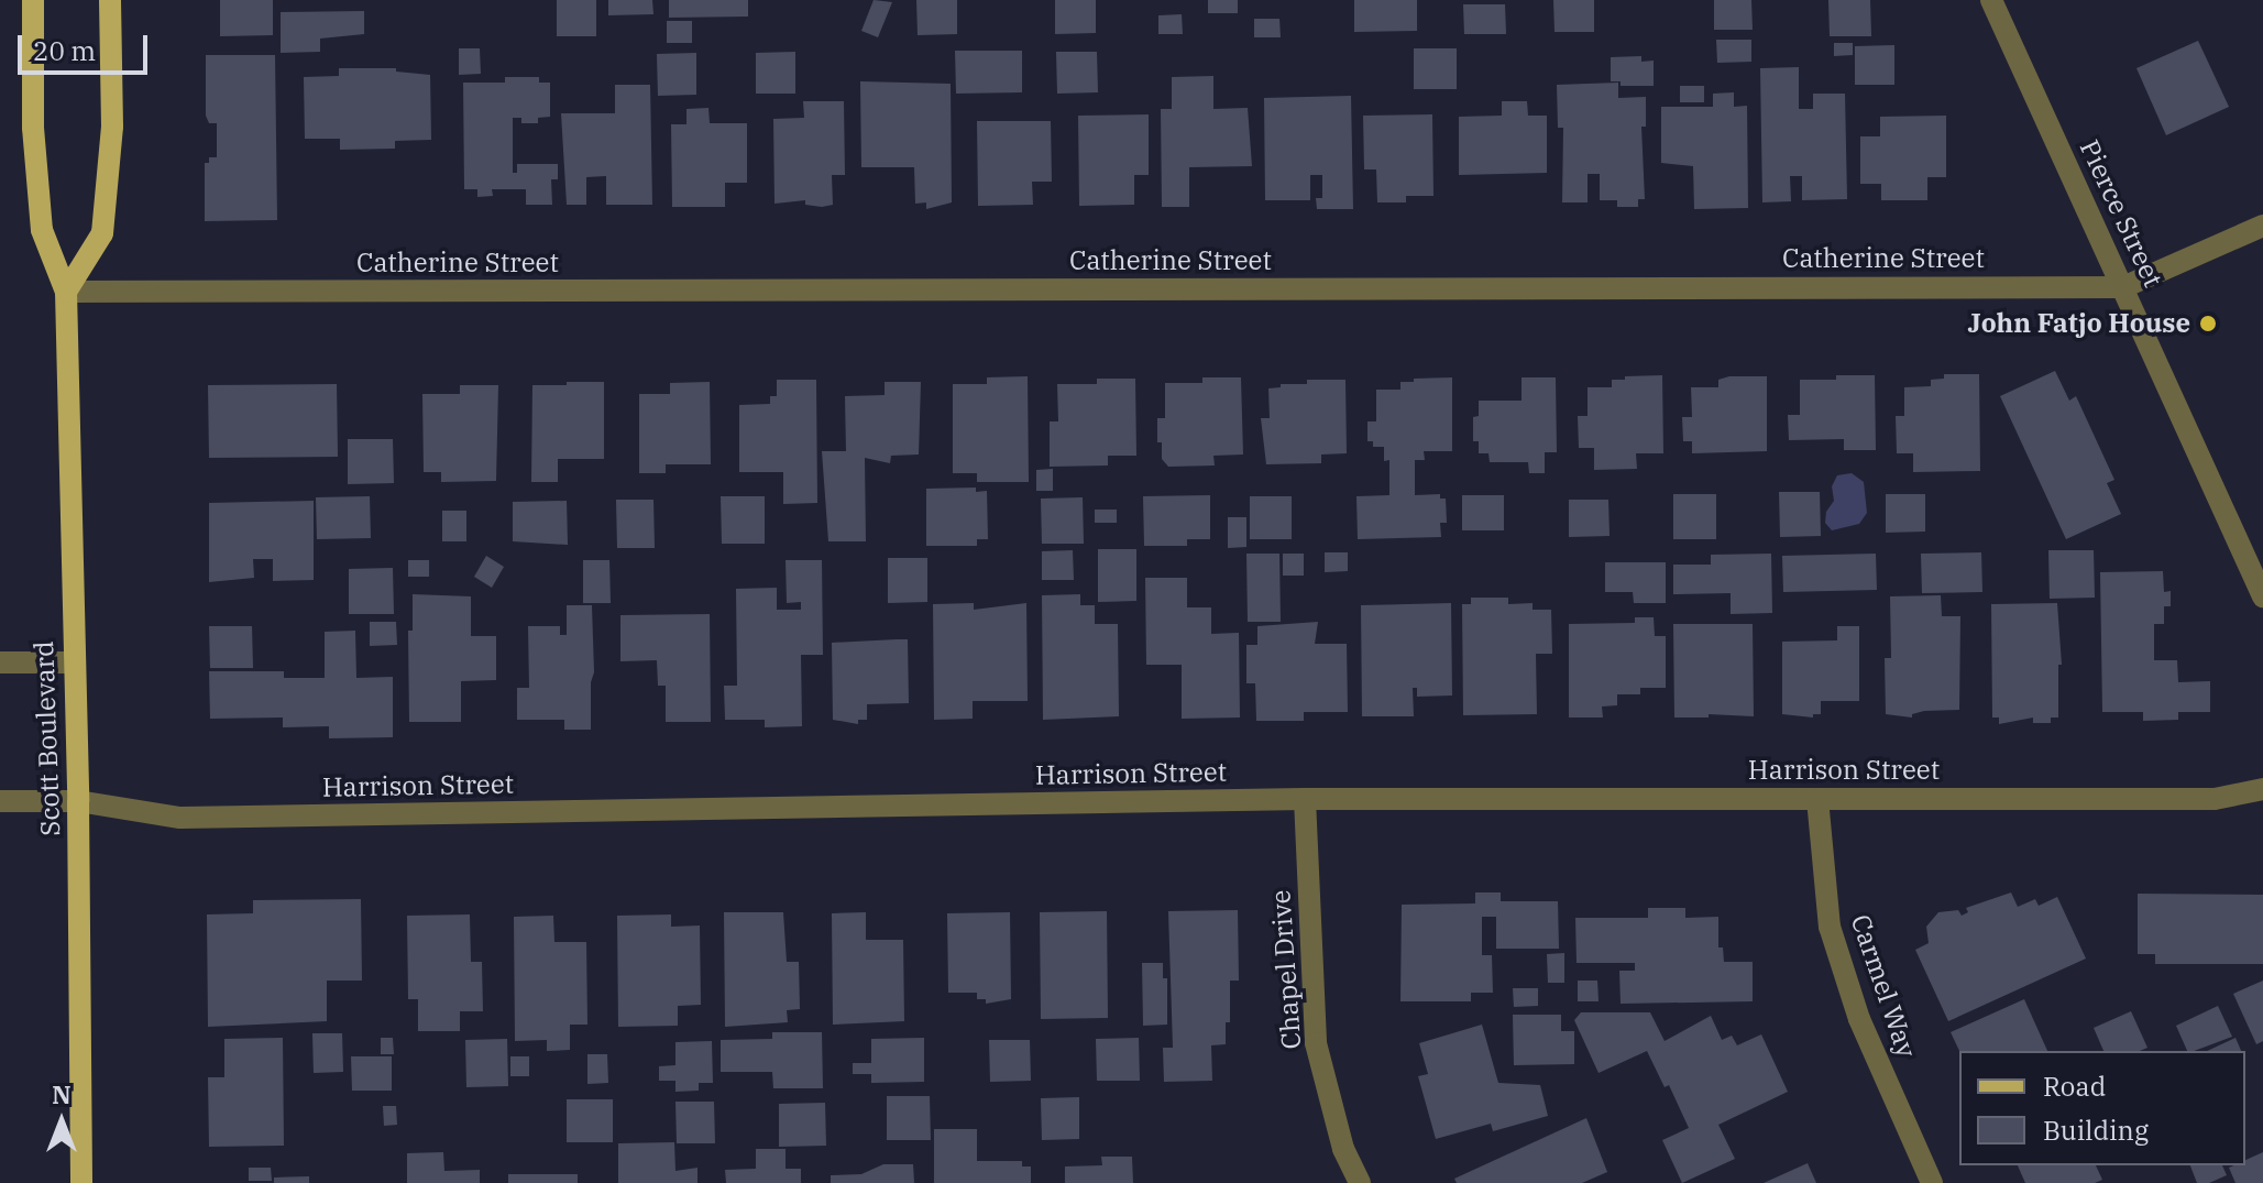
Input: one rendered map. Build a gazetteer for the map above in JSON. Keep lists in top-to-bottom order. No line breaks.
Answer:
{"streets":{"main road":["Scott Boulevard"],"street":["Pierce Street","Catherine Street","Harrison Street","Chapel Drive","Carmel Way"]},"crossings":[["Pierce Street","Catherine Street"],["Catherine Street","Scott Boulevard"],["Scott Boulevard","Harrison Street"],["Harrison Street","Chapel Drive"],["Harrison Street","Carmel Way"]],"places":["John Fatjo House"],"legend":["Road","Building"],"scale_bar":"20 m","north":"top"}
